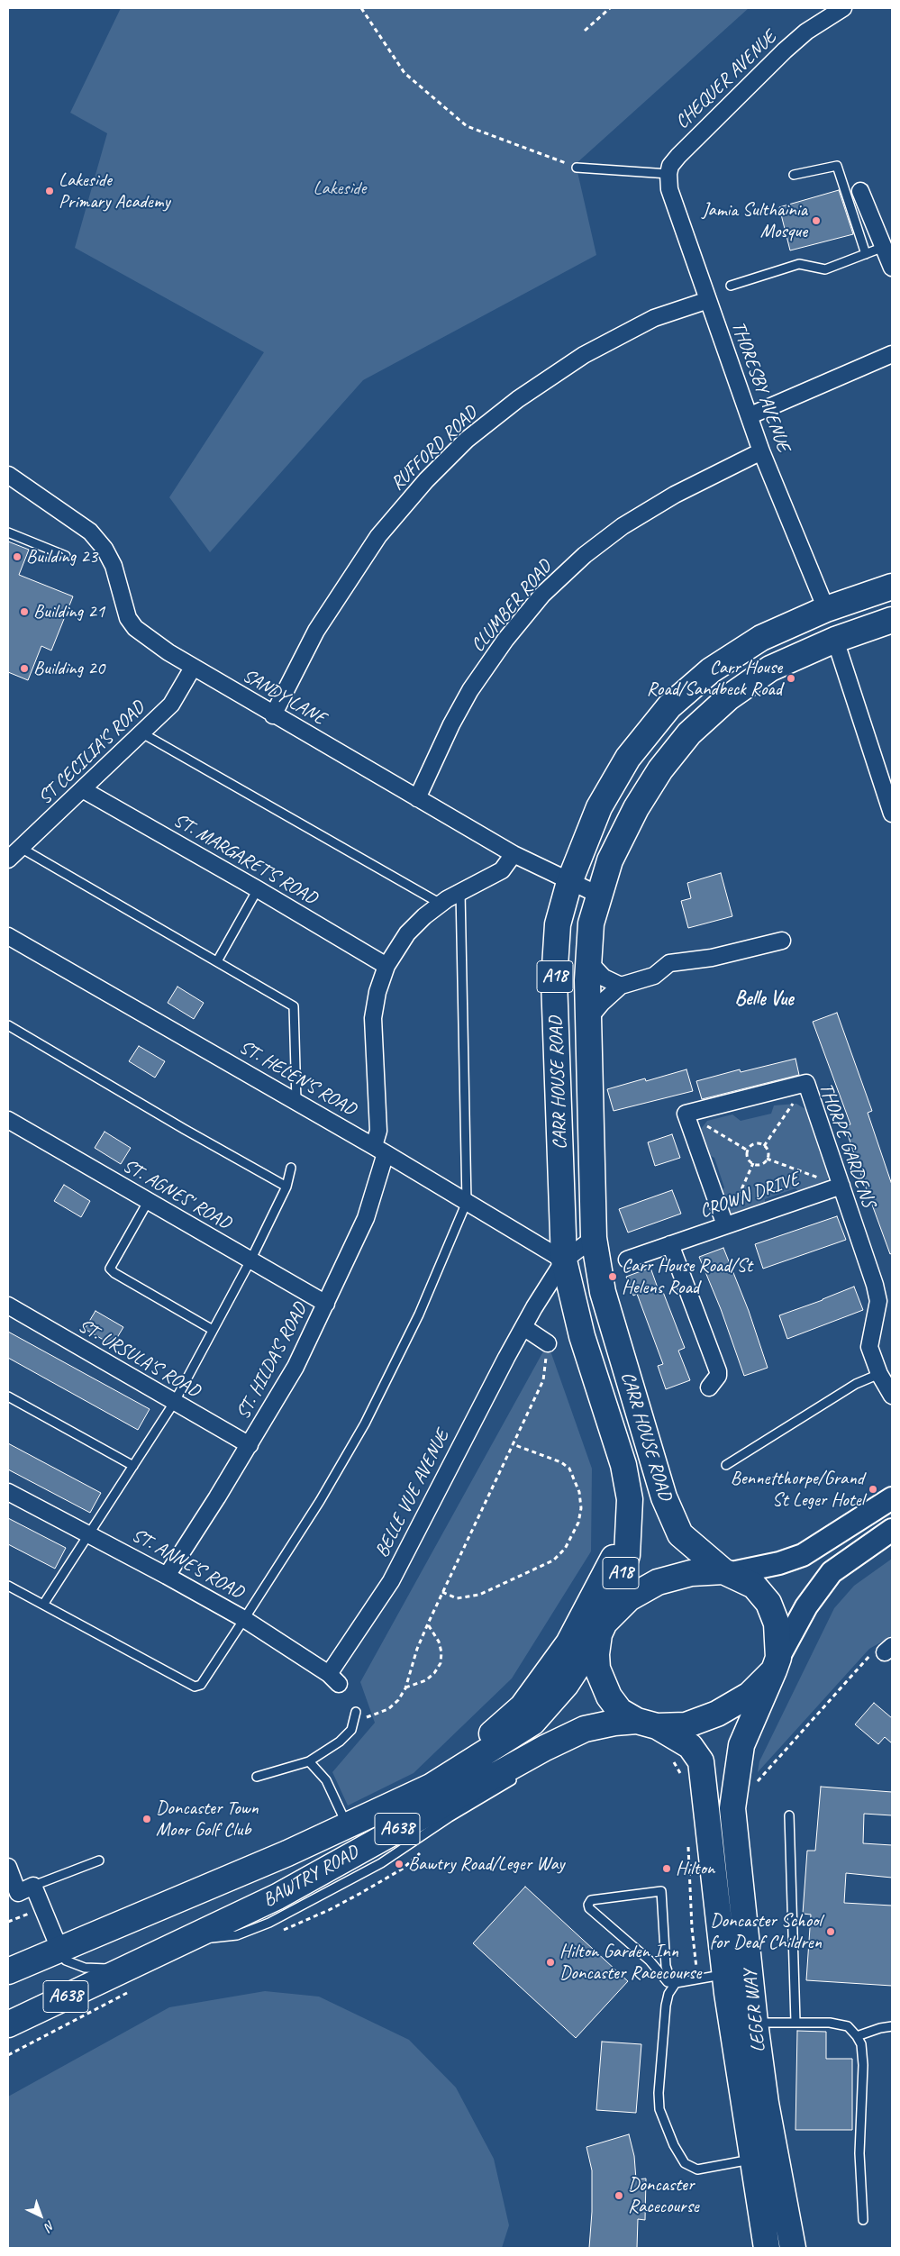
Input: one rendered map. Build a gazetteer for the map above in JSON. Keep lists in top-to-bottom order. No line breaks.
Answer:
{"streets":{"highway":["A18","CARR HOUSE ROAD","A638","BAWTRY ROAD","LEGER WAY"],"street":["CHEQUER AVENUE","THORESBY AVENUE","RUFFORD ROAD","CLUMBER ROAD","SANDY LANE","ST CECILIA'S ROAD","ST. MARGARET'S ROAD","ST. HELEN'S ROAD","THORPE GARDENS","ST. AGNES' ROAD","CROWN DRIVE","ST. URSULA'S ROAD","ST. HILDA'S ROAD","BELLE VUE AVENUE","ST. ANNE'S ROAD"]},"crossings":[["CHEQUER AVENUE","THORESBY AVENUE"],["THORESBY AVENUE","RUFFORD ROAD"],["THORESBY AVENUE","CLUMBER ROAD"],["THORESBY AVENUE","CARR HOUSE ROAD"],["RUFFORD ROAD","SANDY LANE"],["CLUMBER ROAD","SANDY LANE"],["SANDY LANE","ST CECILIA'S ROAD"],["SANDY LANE","CARR HOUSE ROAD"],["SANDY LANE","ST. HILDA'S ROAD"],["ST CECILIA'S ROAD","ST. MARGARET'S ROAD"],["ST. MARGARET'S ROAD","ST. HILDA'S ROAD"],["ST. HELEN'S ROAD","CARR HOUSE ROAD"],["ST. HELEN'S ROAD","ST. HILDA'S ROAD"],["ST. HELEN'S ROAD","BELLE VUE AVENUE"],["CARR HOUSE ROAD","BELLE VUE AVENUE"],["CARR HOUSE ROAD","BAWTRY ROAD"],["CARR HOUSE ROAD","LEGER WAY"],["THORPE GARDENS","CROWN DRIVE"],["ST. AGNES' ROAD","ST. HILDA'S ROAD"],["ST. URSULA'S ROAD","ST. HILDA'S ROAD"],["ST. HILDA'S ROAD","ST. ANNE'S ROAD"],["BELLE VUE AVENUE","ST. ANNE'S ROAD"],["BAWTRY ROAD","LEGER WAY"]],"districts":["Belle Vue"],"parks":["Lakeside"],"places":["Lakeside Primary Academy","Jamia Sulthainia Mosque","Building 23","Building 21","Building 20","Carr House Road/Sandbeck Road","Carr House Road/St Helens Road","Bennetthorpe/Grand St Leger Hotel","Doncaster Town Moor Golf Club","Bawtry Road/Leger Way","Hilton","Doncaster School for Deaf Children","Hilton Garden Inn Doncaster Racecourse","Doncaster Racecourse"],"north":"bottom right"}
